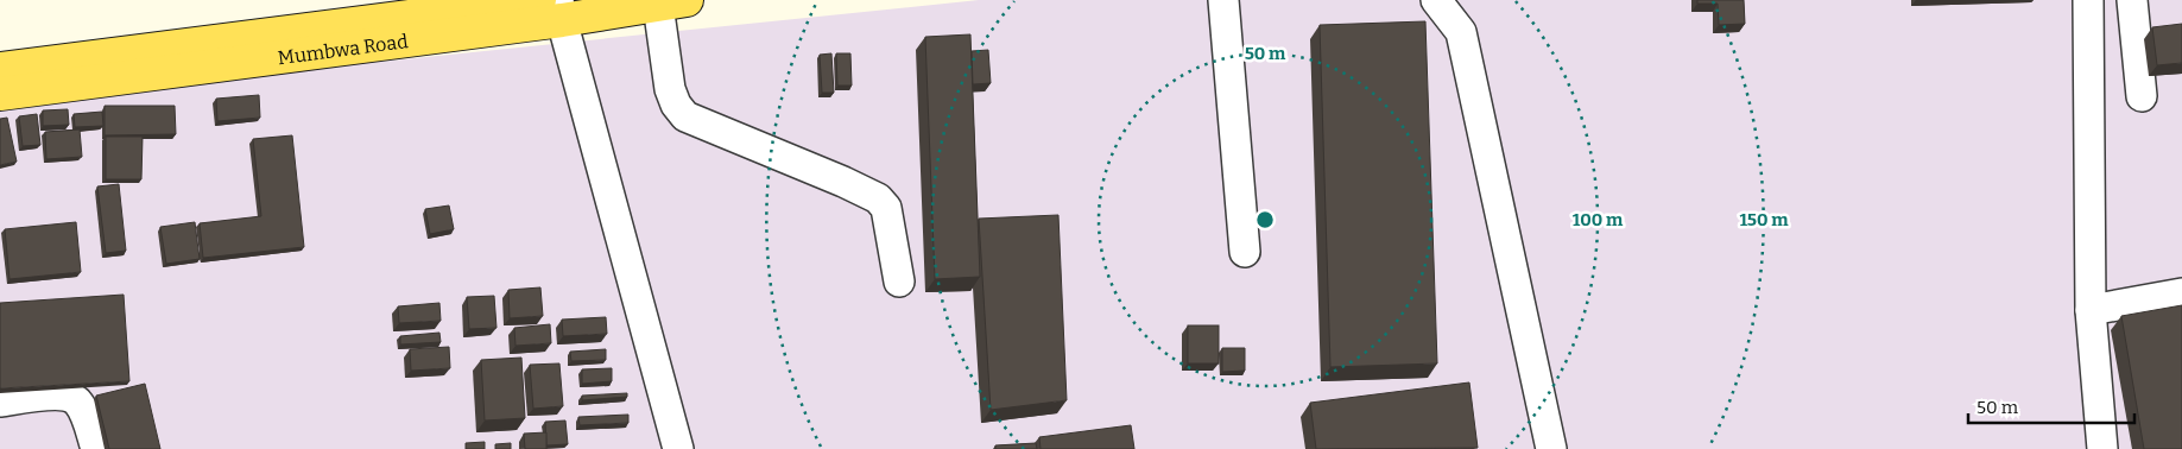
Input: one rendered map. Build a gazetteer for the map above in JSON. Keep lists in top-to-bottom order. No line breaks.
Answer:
{"streets":{"main road":["Mumbwa Road"]},"scale_bar":"50 m","rings":["50 m","100 m","150 m"]}
